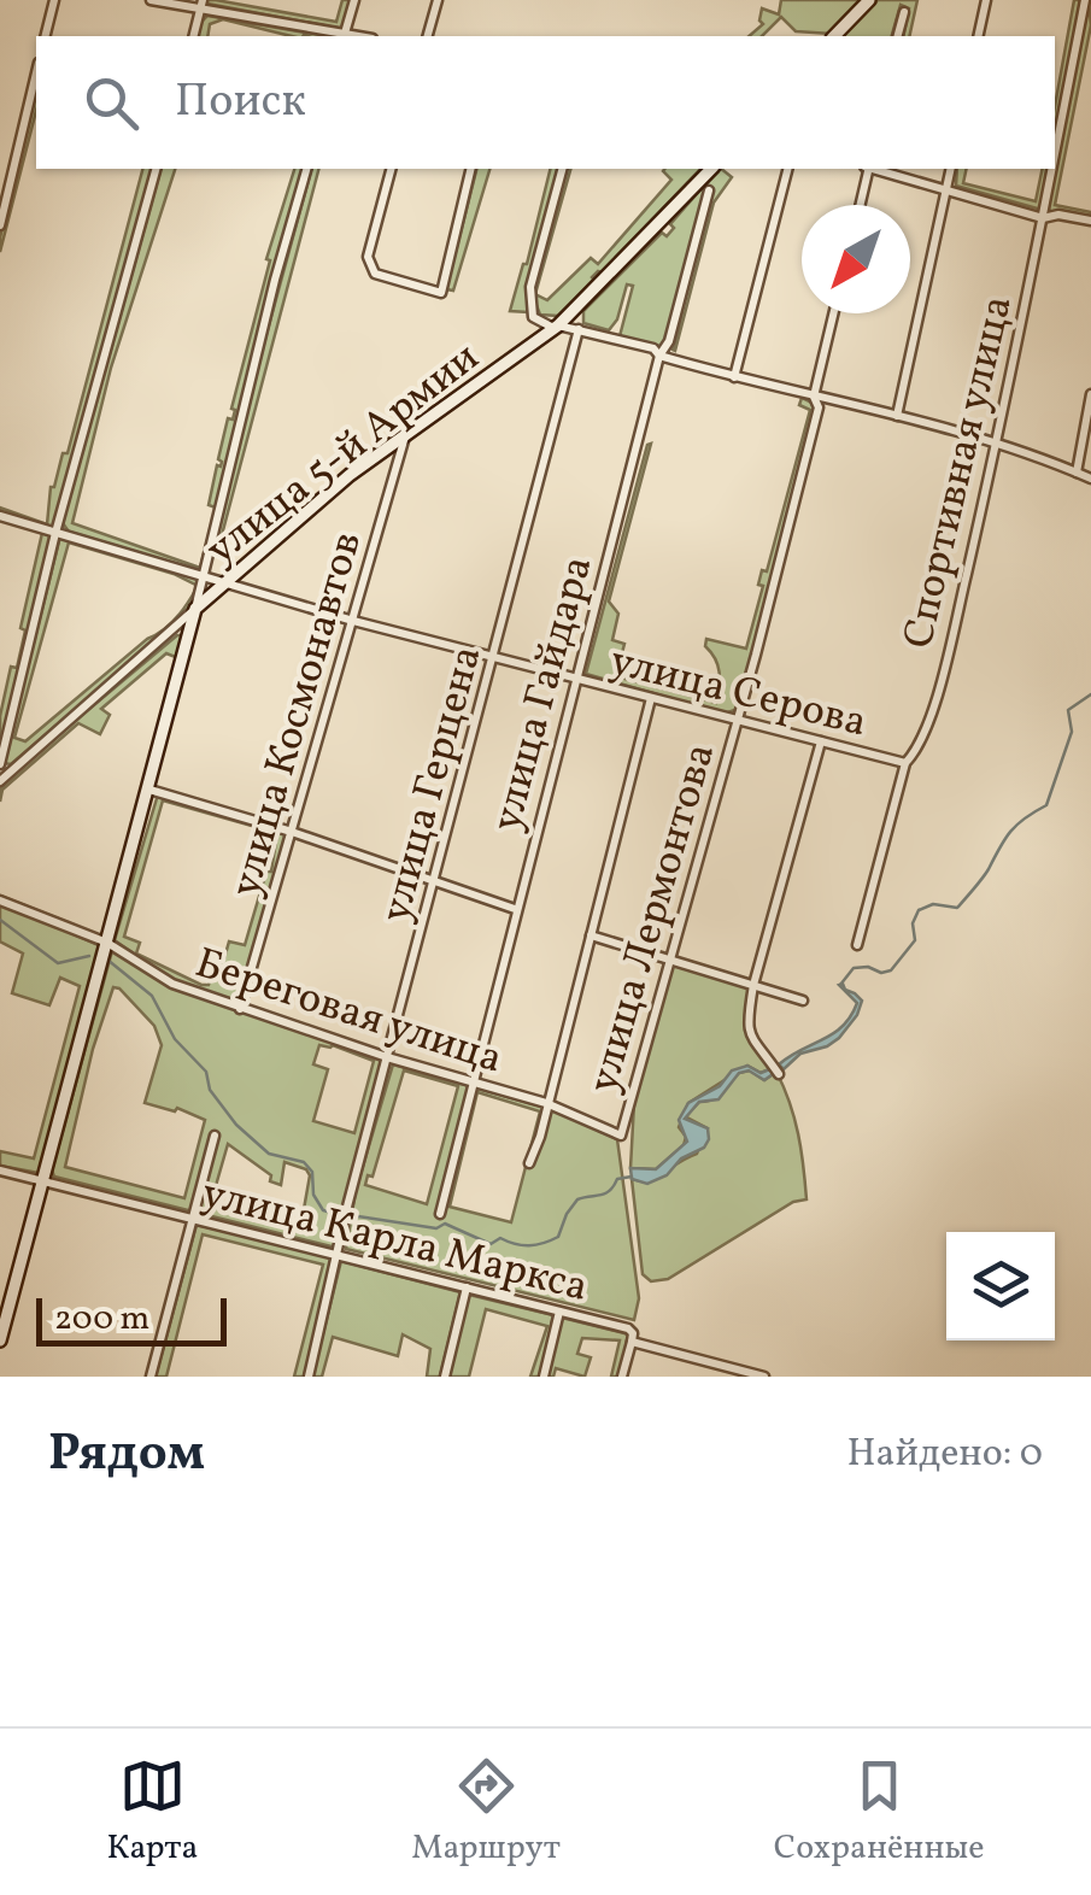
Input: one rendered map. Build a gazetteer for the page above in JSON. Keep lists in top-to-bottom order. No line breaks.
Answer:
{"streets":{"street":["улица 5-й Армии","Спортивная улица","улица Серова","улица Гайдара","улица Космонавтов","улица Герцена","улица Лермонтова","Береговая улица","улица Карла Маркса"]},"crossings":[["улица 5-й Армии","улица Серова"],["улица 5-й Армии","улица Космонавтов"],["Спортивная улица","улица Серова"],["улица Серова","улица Гайдара"],["улица Серова","улица Космонавтов"],["улица Серова","улица Герцена"],["улица Серова","улица Лермонтова"],["улица Гайдара","Береговая улица"],["улица Космонавтов","Береговая улица"],["улица Герцена","Береговая улица"],["улица Герцена","улица Карла Маркса"],["улица Лермонтова","Береговая улица"]],"scale_bar":"200 m","north":"bottom left","page":{"search":"Поиск","scale":"200 m","heading":["Рядом","Найдено: 0"],"nav":["Карта","Маршрут","Сохранённые"]}}
